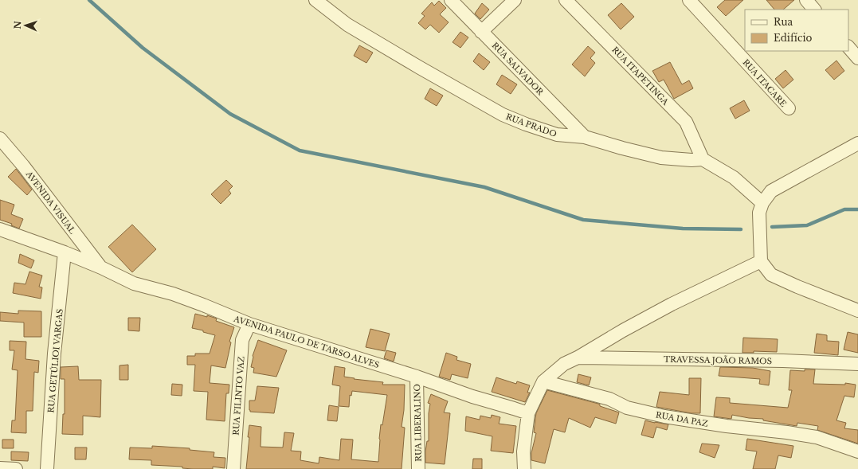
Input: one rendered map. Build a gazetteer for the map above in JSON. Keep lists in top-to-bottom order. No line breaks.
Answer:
{"streets":{"street":["RUA SALVADOR","RUA ITAPETINGA","RUA ITACARE","RUA PRADO","AVENIDA VISUAL","AVENIDA PAULO DE TARSO ALVES","TRAVESSA JOÃO RAMOS","RUA GETÚLIOI VARGAS","RUA FILINTO VAZ","RUA DA PAZ","RUA LIBERALINO"]},"crossings":[["RUA SALVADOR","RUA PRADO"],["RUA ITAPETINGA","RUA PRADO"],["AVENIDA VISUAL","AVENIDA PAULO DE TARSO ALVES"],["AVENIDA PAULO DE TARSO ALVES","RUA GETÚLIOI VARGAS"],["AVENIDA PAULO DE TARSO ALVES","RUA FILINTO VAZ"],["AVENIDA PAULO DE TARSO ALVES","RUA LIBERALINO"]],"legend":["Rua","Edifício"],"north":"left"}
